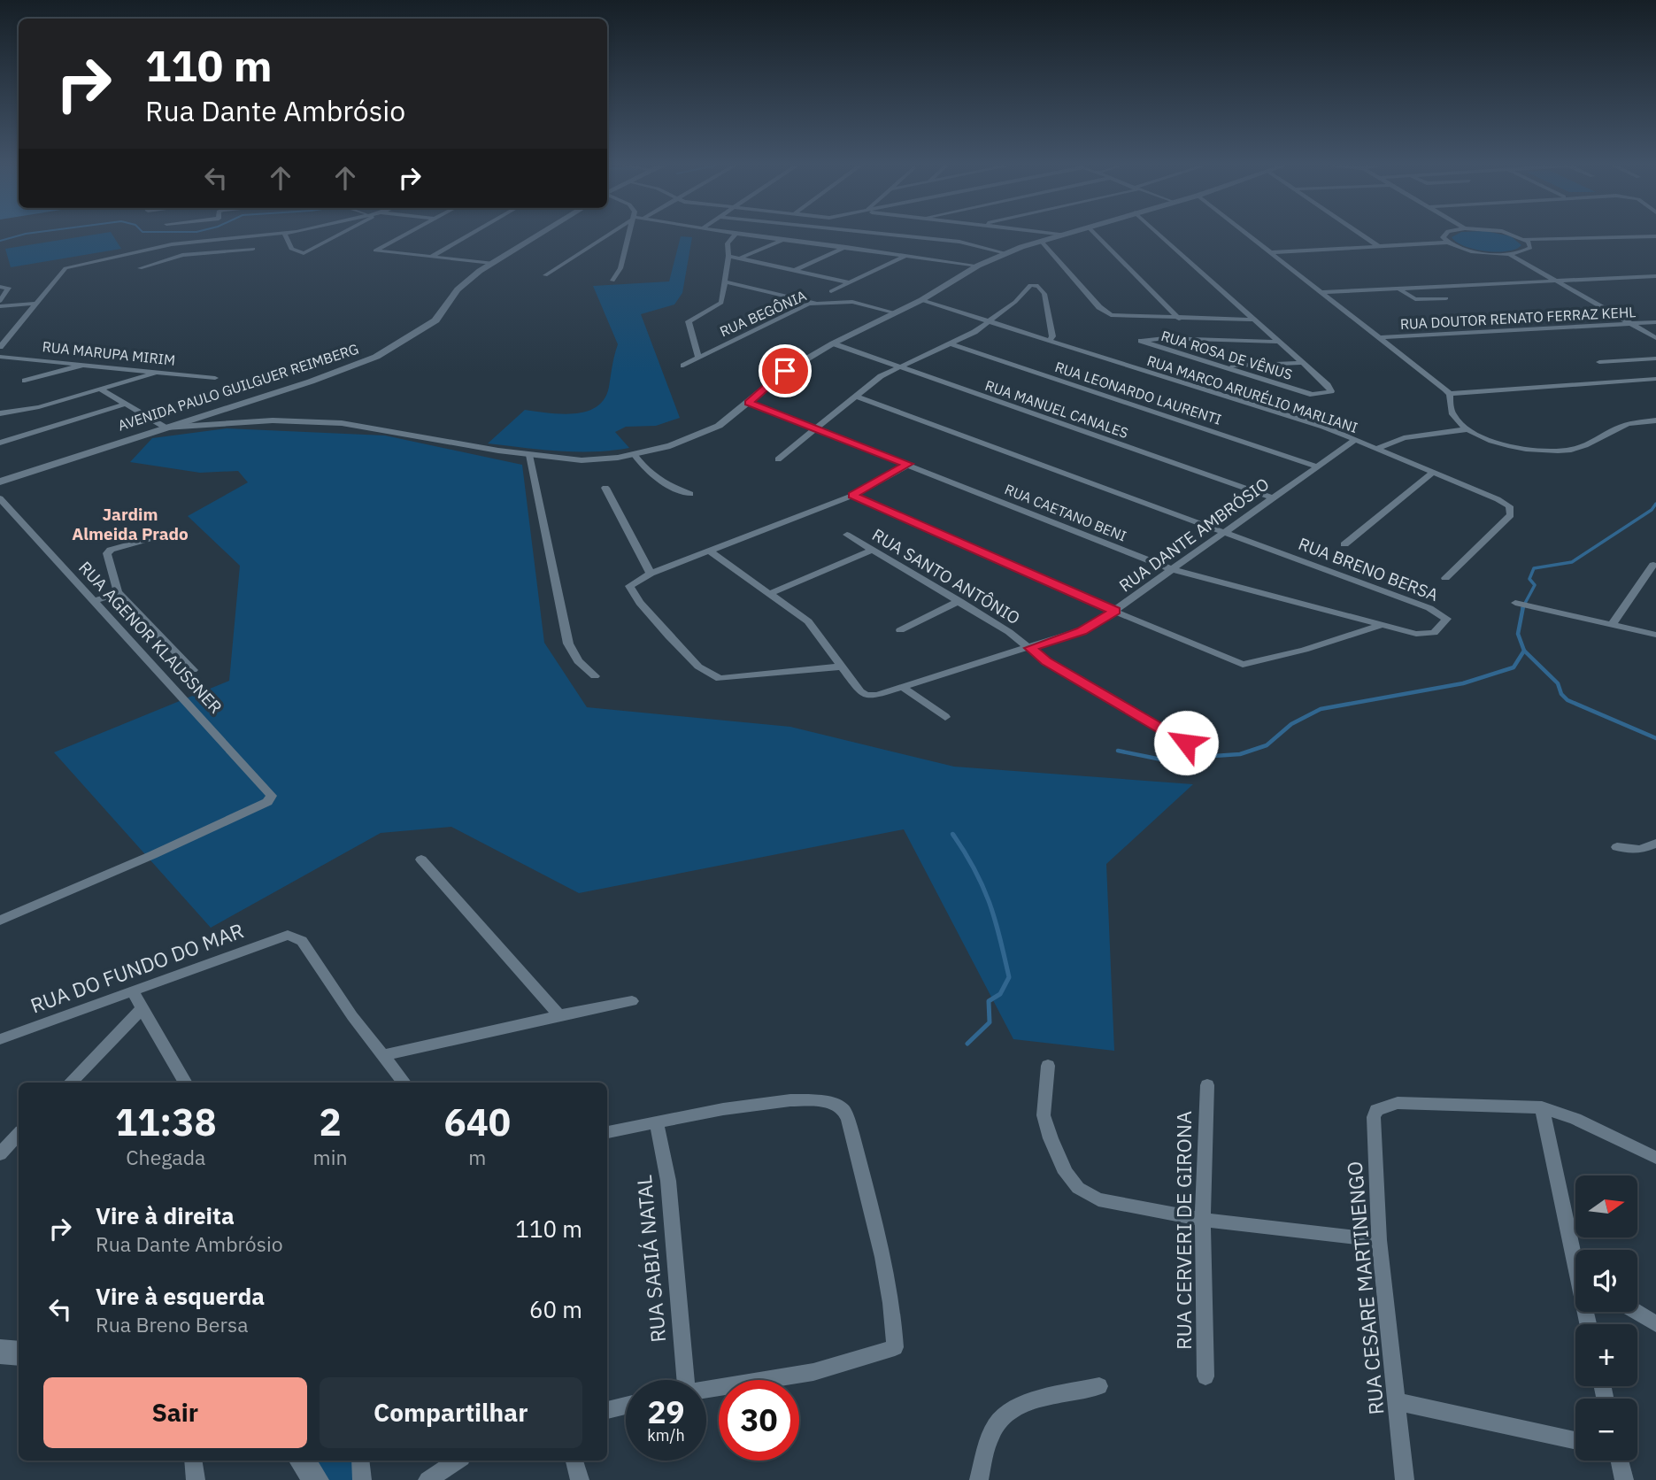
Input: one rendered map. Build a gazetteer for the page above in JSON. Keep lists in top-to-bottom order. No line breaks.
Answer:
{"streets":{"main road":["AVENIDA PAULO GUILGUER REIMBERG"],"street":["RUA BEGÔNIA","RUA DOUTOR RENATO FERRAZ KEHL","RUA MARUPA MIRIM","RUA ROSA DE VÊNUS","RUA LEONARDO LAURENTI","RUA MARCO ARURÉLIO MARLIANI","RUA MANUEL CANALES","RUA CAETANO BENI","RUA DANTE AMBRÓSIO","RUA BRENO BERSA","RUA SANTO ANTÔNIO","RUA AGENOR KLAUSSNER","RUA DO FUNDO DO MAR","RUA CERVERI DE GIRONA","RUA SABIÁ NATAL","RUA CESARE MARTINENGO"]},"crossings":[["RUA LEONARDO LAURENTI","RUA DANTE AMBRÓSIO"],["RUA MARCO ARURÉLIO MARLIANI","RUA DANTE AMBRÓSIO"],["RUA MANUEL CANALES","RUA DANTE AMBRÓSIO"],["RUA CAETANO BENI","RUA DANTE AMBRÓSIO"],["RUA CAETANO BENI","RUA BRENO BERSA"],["RUA DANTE AMBRÓSIO","RUA BRENO BERSA"],["RUA DANTE AMBRÓSIO","RUA SANTO ANTÔNIO"]],"districts":["Jardim Almeida Prado"],"north":"right","page":{"turn":["110 m","Rua Dante Ambrósio"],"eta":["11:38","Chegada","2","min","640","m"],"map_buttons":["+","−"],"list":[{"name":"Vire à direita","note":"Rua Dante Ambrósio","value":"110 m"},{"name":"Vire à esquerda","note":"Rua Breno Bersa","value":"60 m"}],"buttons":["Sair","Compartilhar"],"speed":"29 km/h","limit":"30"}}
